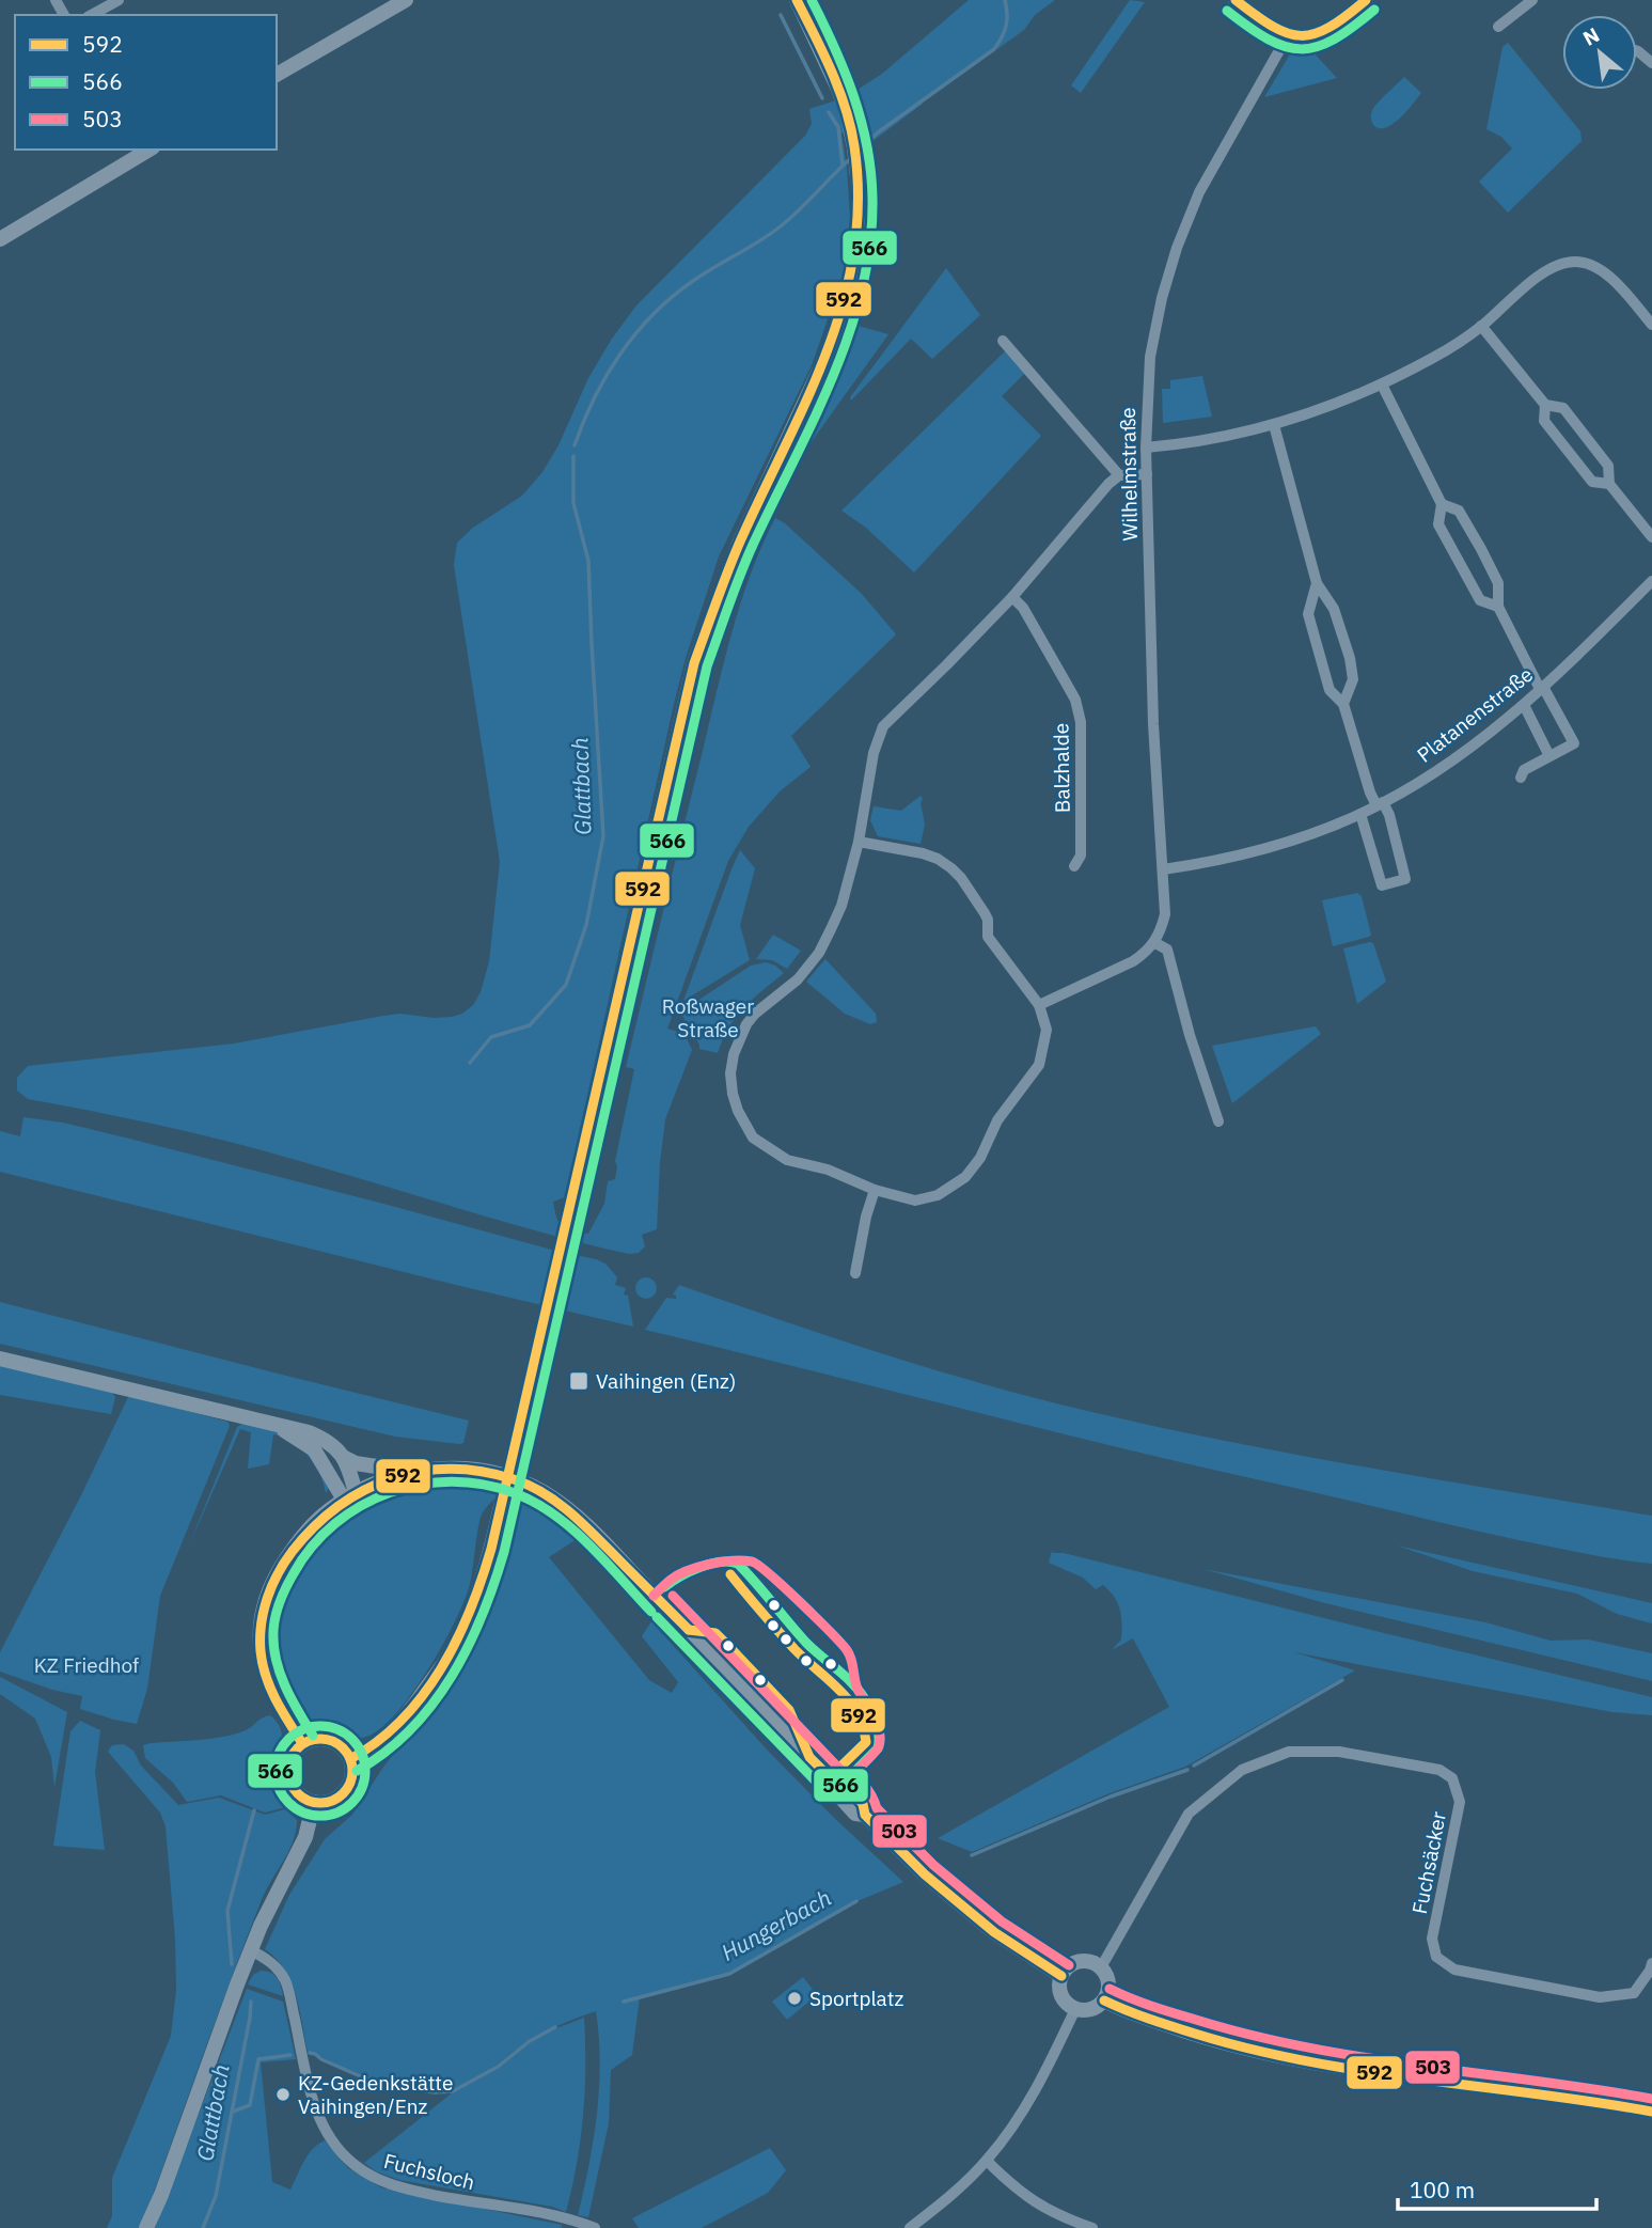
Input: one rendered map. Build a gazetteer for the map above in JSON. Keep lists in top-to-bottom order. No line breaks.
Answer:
{"streets":{"street":["Wilhelmstraße","Platanenstraße","Balzhalde","Fuchsäcker","Fuchsloch"]},"crossings":[["Wilhelmstraße","Platanenstraße"]],"water":["Glattbach","Hungerbach"],"parks":["Roßwager Straße","KZ Friedhof"],"places":{"transit":["Vaihingen (Enz)"],"other":["Sportplatz","KZ-Gedenkstätte Vaihingen/Enz"]},"lines":["transit line 592","transit line 566","transit line 503"],"legend":["592","566","503"],"scale_bar":"100 m","north":"top left"}
